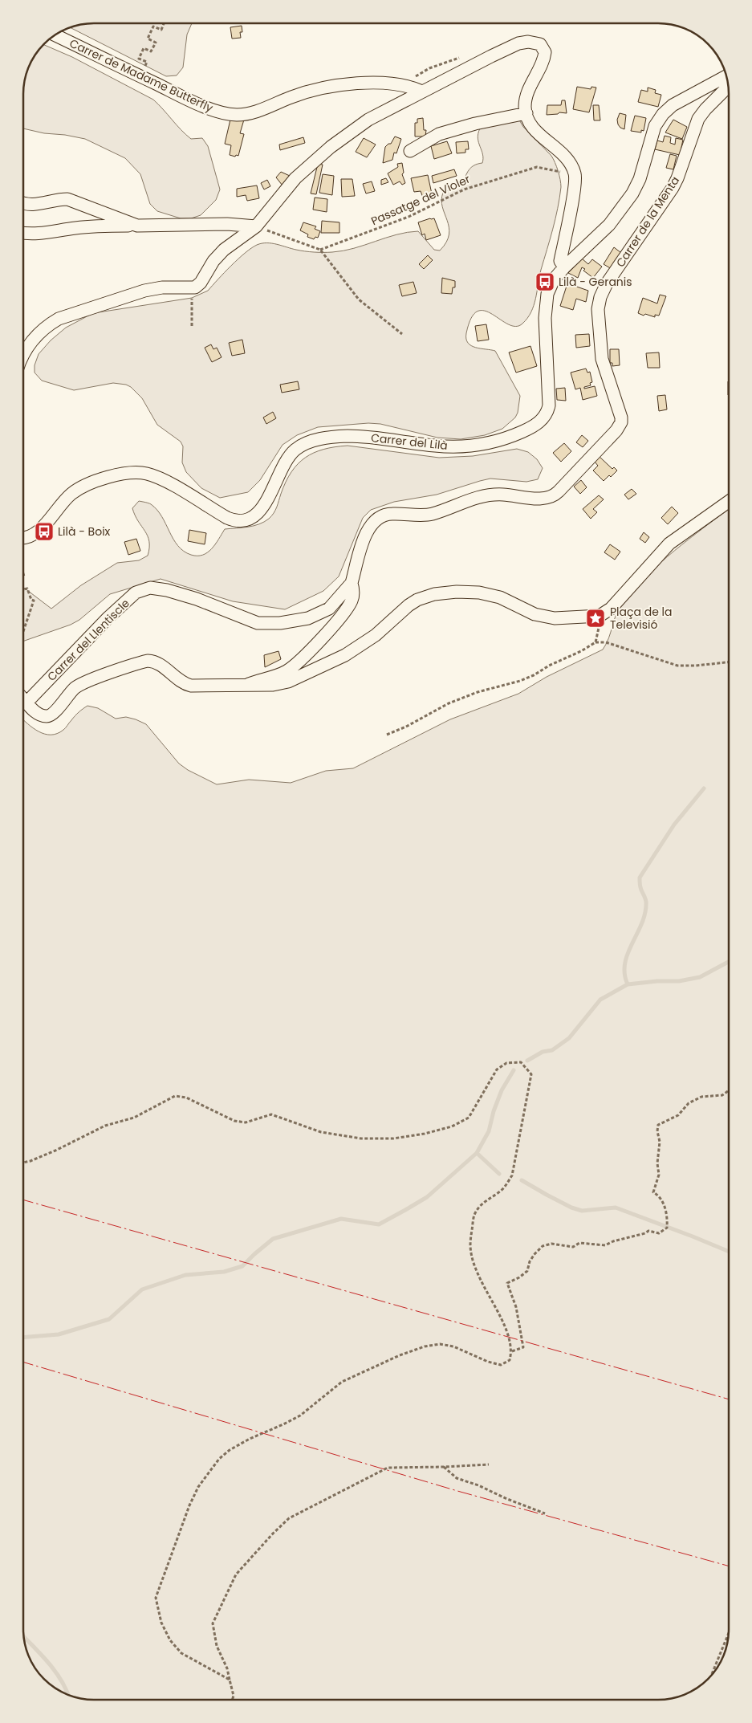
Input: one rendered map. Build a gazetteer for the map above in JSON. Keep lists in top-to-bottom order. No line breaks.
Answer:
{"streets":{"street":["Carrer de Madame Butterfly","Carrer de la Menta","Carrer del Lilà","Carrer del Llentiscle"],"path":["Passatge del Violer"]},"crossings":[["Carrer de la Menta","Carrer del Llentiscle"]],"places":{"bus stop":["Lilà - Geranis","Lilà - Boix"],"place":["Plaça de la Televisió"]}}
